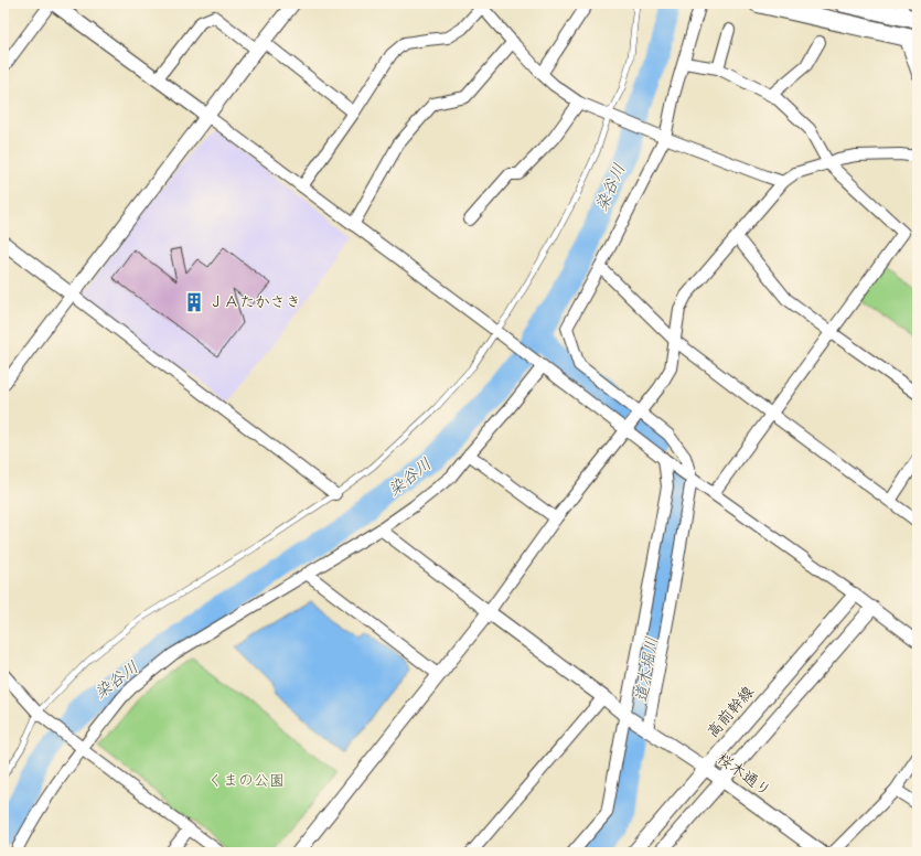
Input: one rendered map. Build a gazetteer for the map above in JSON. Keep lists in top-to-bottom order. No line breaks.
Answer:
{"streets":{"street":["高前幹線","桜木通り"]},"crossings":[["高前幹線","桜木通り"]],"water":["染谷川","道木堀川"],"parks":["くまの公園"],"places":{"building":["ＪＡたかさき"]}}
